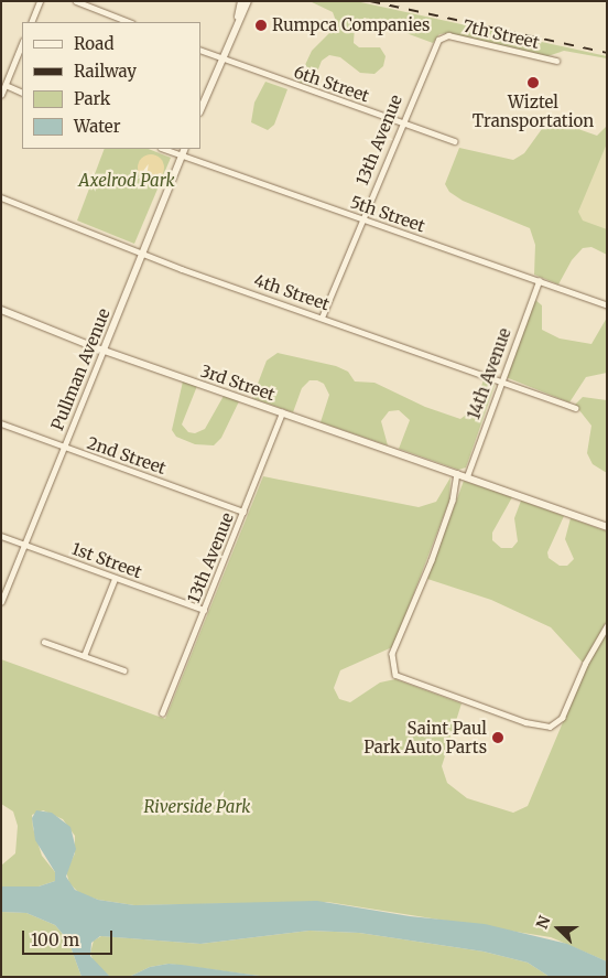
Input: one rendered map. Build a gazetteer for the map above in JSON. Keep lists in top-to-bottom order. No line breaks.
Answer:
{"streets":{"street":["7th Street","6th Street","13th Avenue","5th Street","4th Street","Pullman Avenue","14th Avenue","3rd Street","2nd Street","1st Street"]},"crossings":[["7th Street","13th Avenue"],["6th Street","13th Avenue"],["13th Avenue","5th Street"],["13th Avenue","4th Street"],["13th Avenue","3rd Street"],["13th Avenue","2nd Street"],["13th Avenue","1st Street"],["5th Street","Pullman Avenue"],["5th Street","14th Avenue"],["4th Street","Pullman Avenue"],["4th Street","14th Avenue"],["Pullman Avenue","3rd Street"],["Pullman Avenue","2nd Street"],["Pullman Avenue","1st Street"],["14th Avenue","3rd Street"]],"parks":["Axelrod Park","Riverside Park"],"places":["Rumpca Companies","Wiztel Transportation","Saint Paul Park Auto Parts"],"legend":["Road","Railway","Park","Water"],"scale_bar":"100 m","north":"left"}
